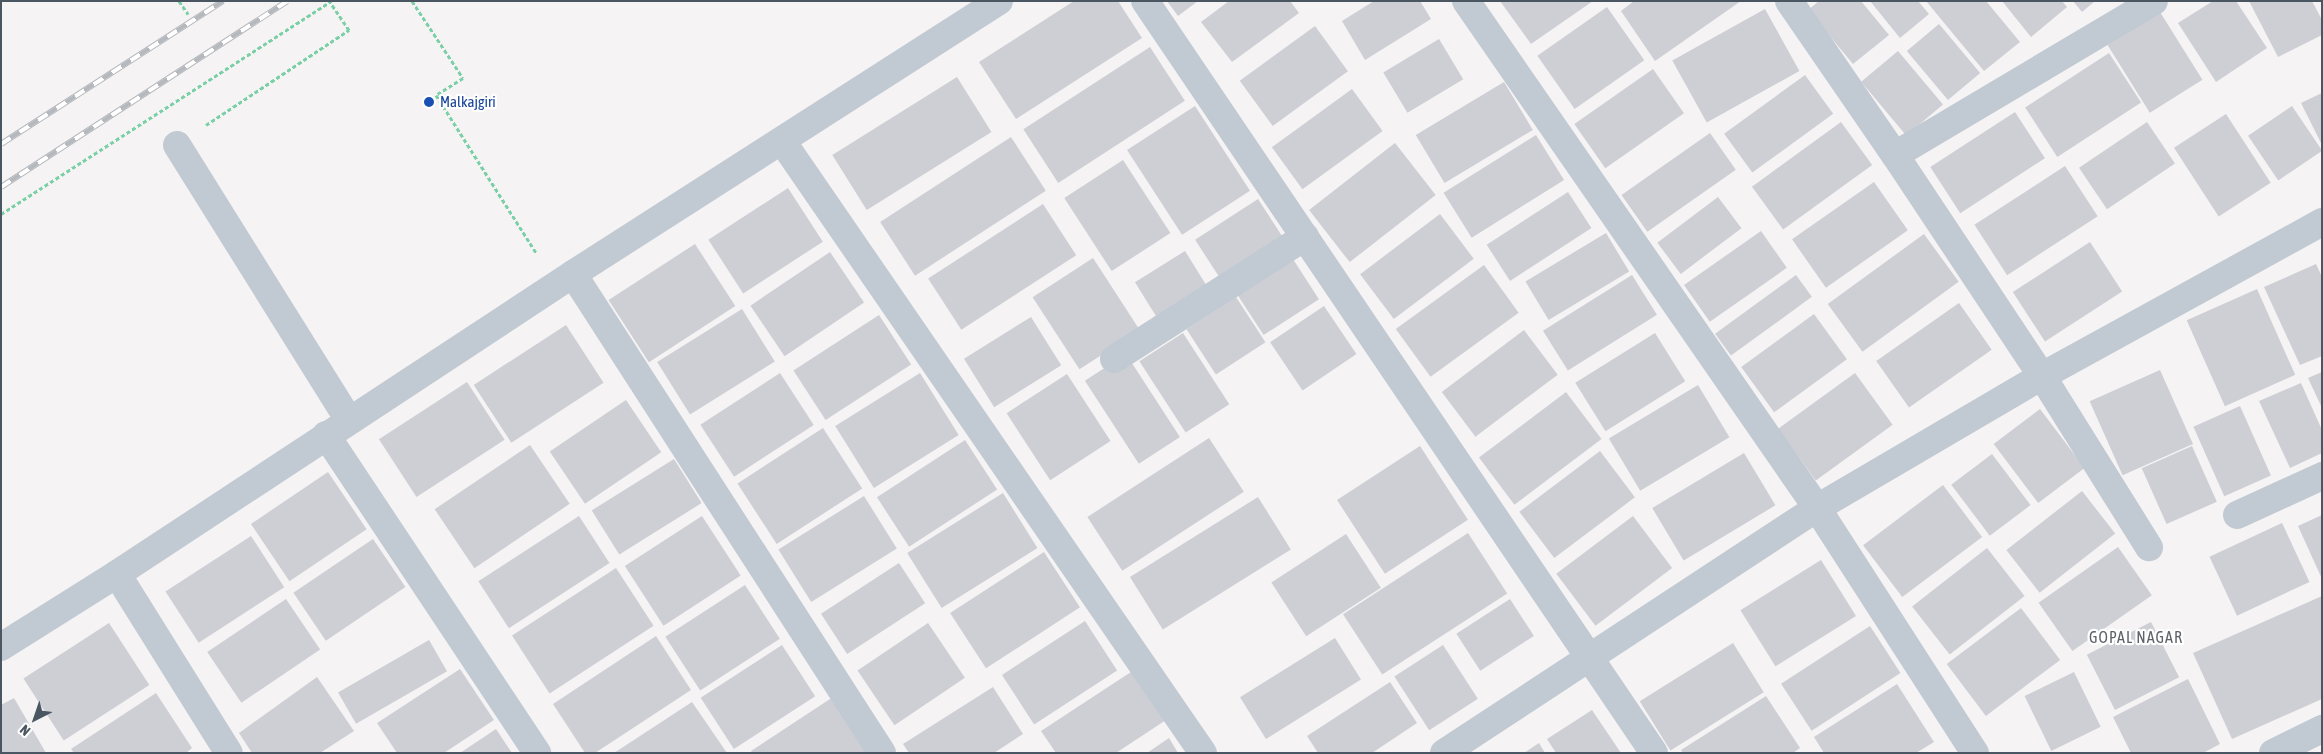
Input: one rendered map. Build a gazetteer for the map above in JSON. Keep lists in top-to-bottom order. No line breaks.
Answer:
{"districts":["GOPAL NAGAR"],"places":["Malkajgiri"],"north":"bottom left"}
